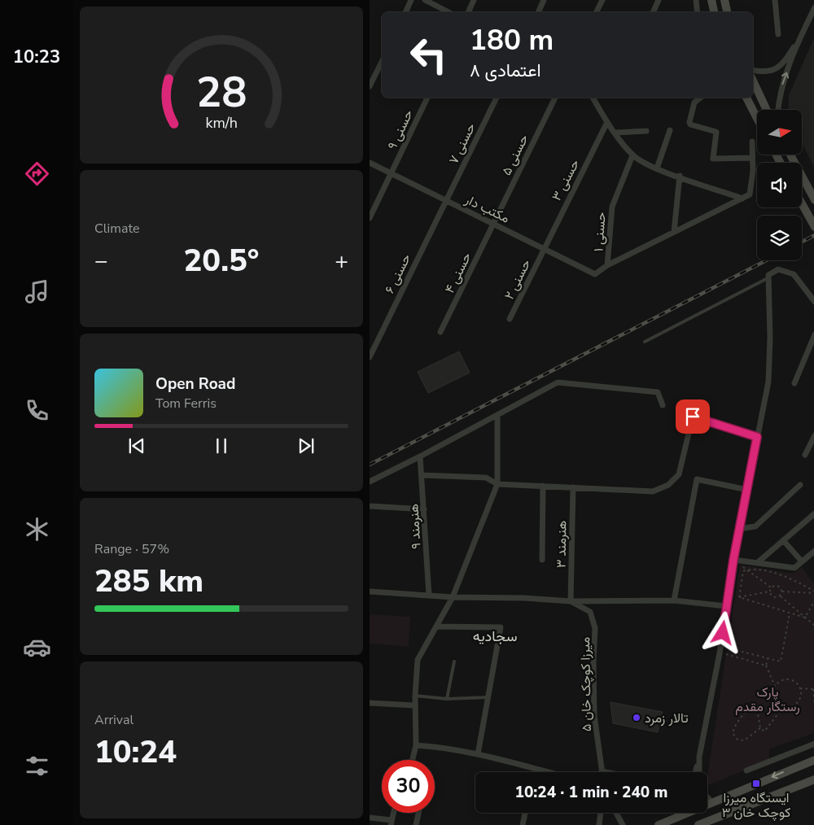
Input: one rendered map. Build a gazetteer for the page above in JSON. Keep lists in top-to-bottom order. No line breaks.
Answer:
{"streets":{"street":["حسنی ۹","حسنی ۷","حسنی ۵","حسنی ۳","مکتب دار","حسنی ۱","حسنی ۴","حسنی ۶","حسنی ۲","هنرمند ۹","هنرمند ۳","میرزا کوچک خان ۵"]},"crossings":[["حسنی ۹","مکتب دار"],["حسنی ۷","مکتب دار"],["حسنی ۷","حسنی ۶"],["حسنی ۵","مکتب دار"],["حسنی ۵","حسنی ۴"],["حسنی ۳","مکتب دار"],["حسنی ۳","حسنی ۲"],["مکتب دار","حسنی ۱"],["مکتب دار","حسنی ۴"],["مکتب دار","حسنی ۶"],["مکتب دار","حسنی ۲"],["هنرمند ۳","میرزا کوچک خان ۵"]],"districts":["سجادیه"],"parks":["پارک رستگار مقدم"],"places":{"other":["تالار زمرد"],"transit":["ایستگاه میرزا کوچک خان ۳"]},"north":"right","page":{"tabs":"10:23","turn":["180 m","اعتمادی ۸"],"tile":["Climate",["Range · 57%","285 km"],["Arrival","10:24"]],"heat":["−","20.5°","+"],"song":["Open Road","Tom Ferris"],"limit":"30","trip":"10:24 · 1 min · 240 m","gauge":["28","km/h"]}}
